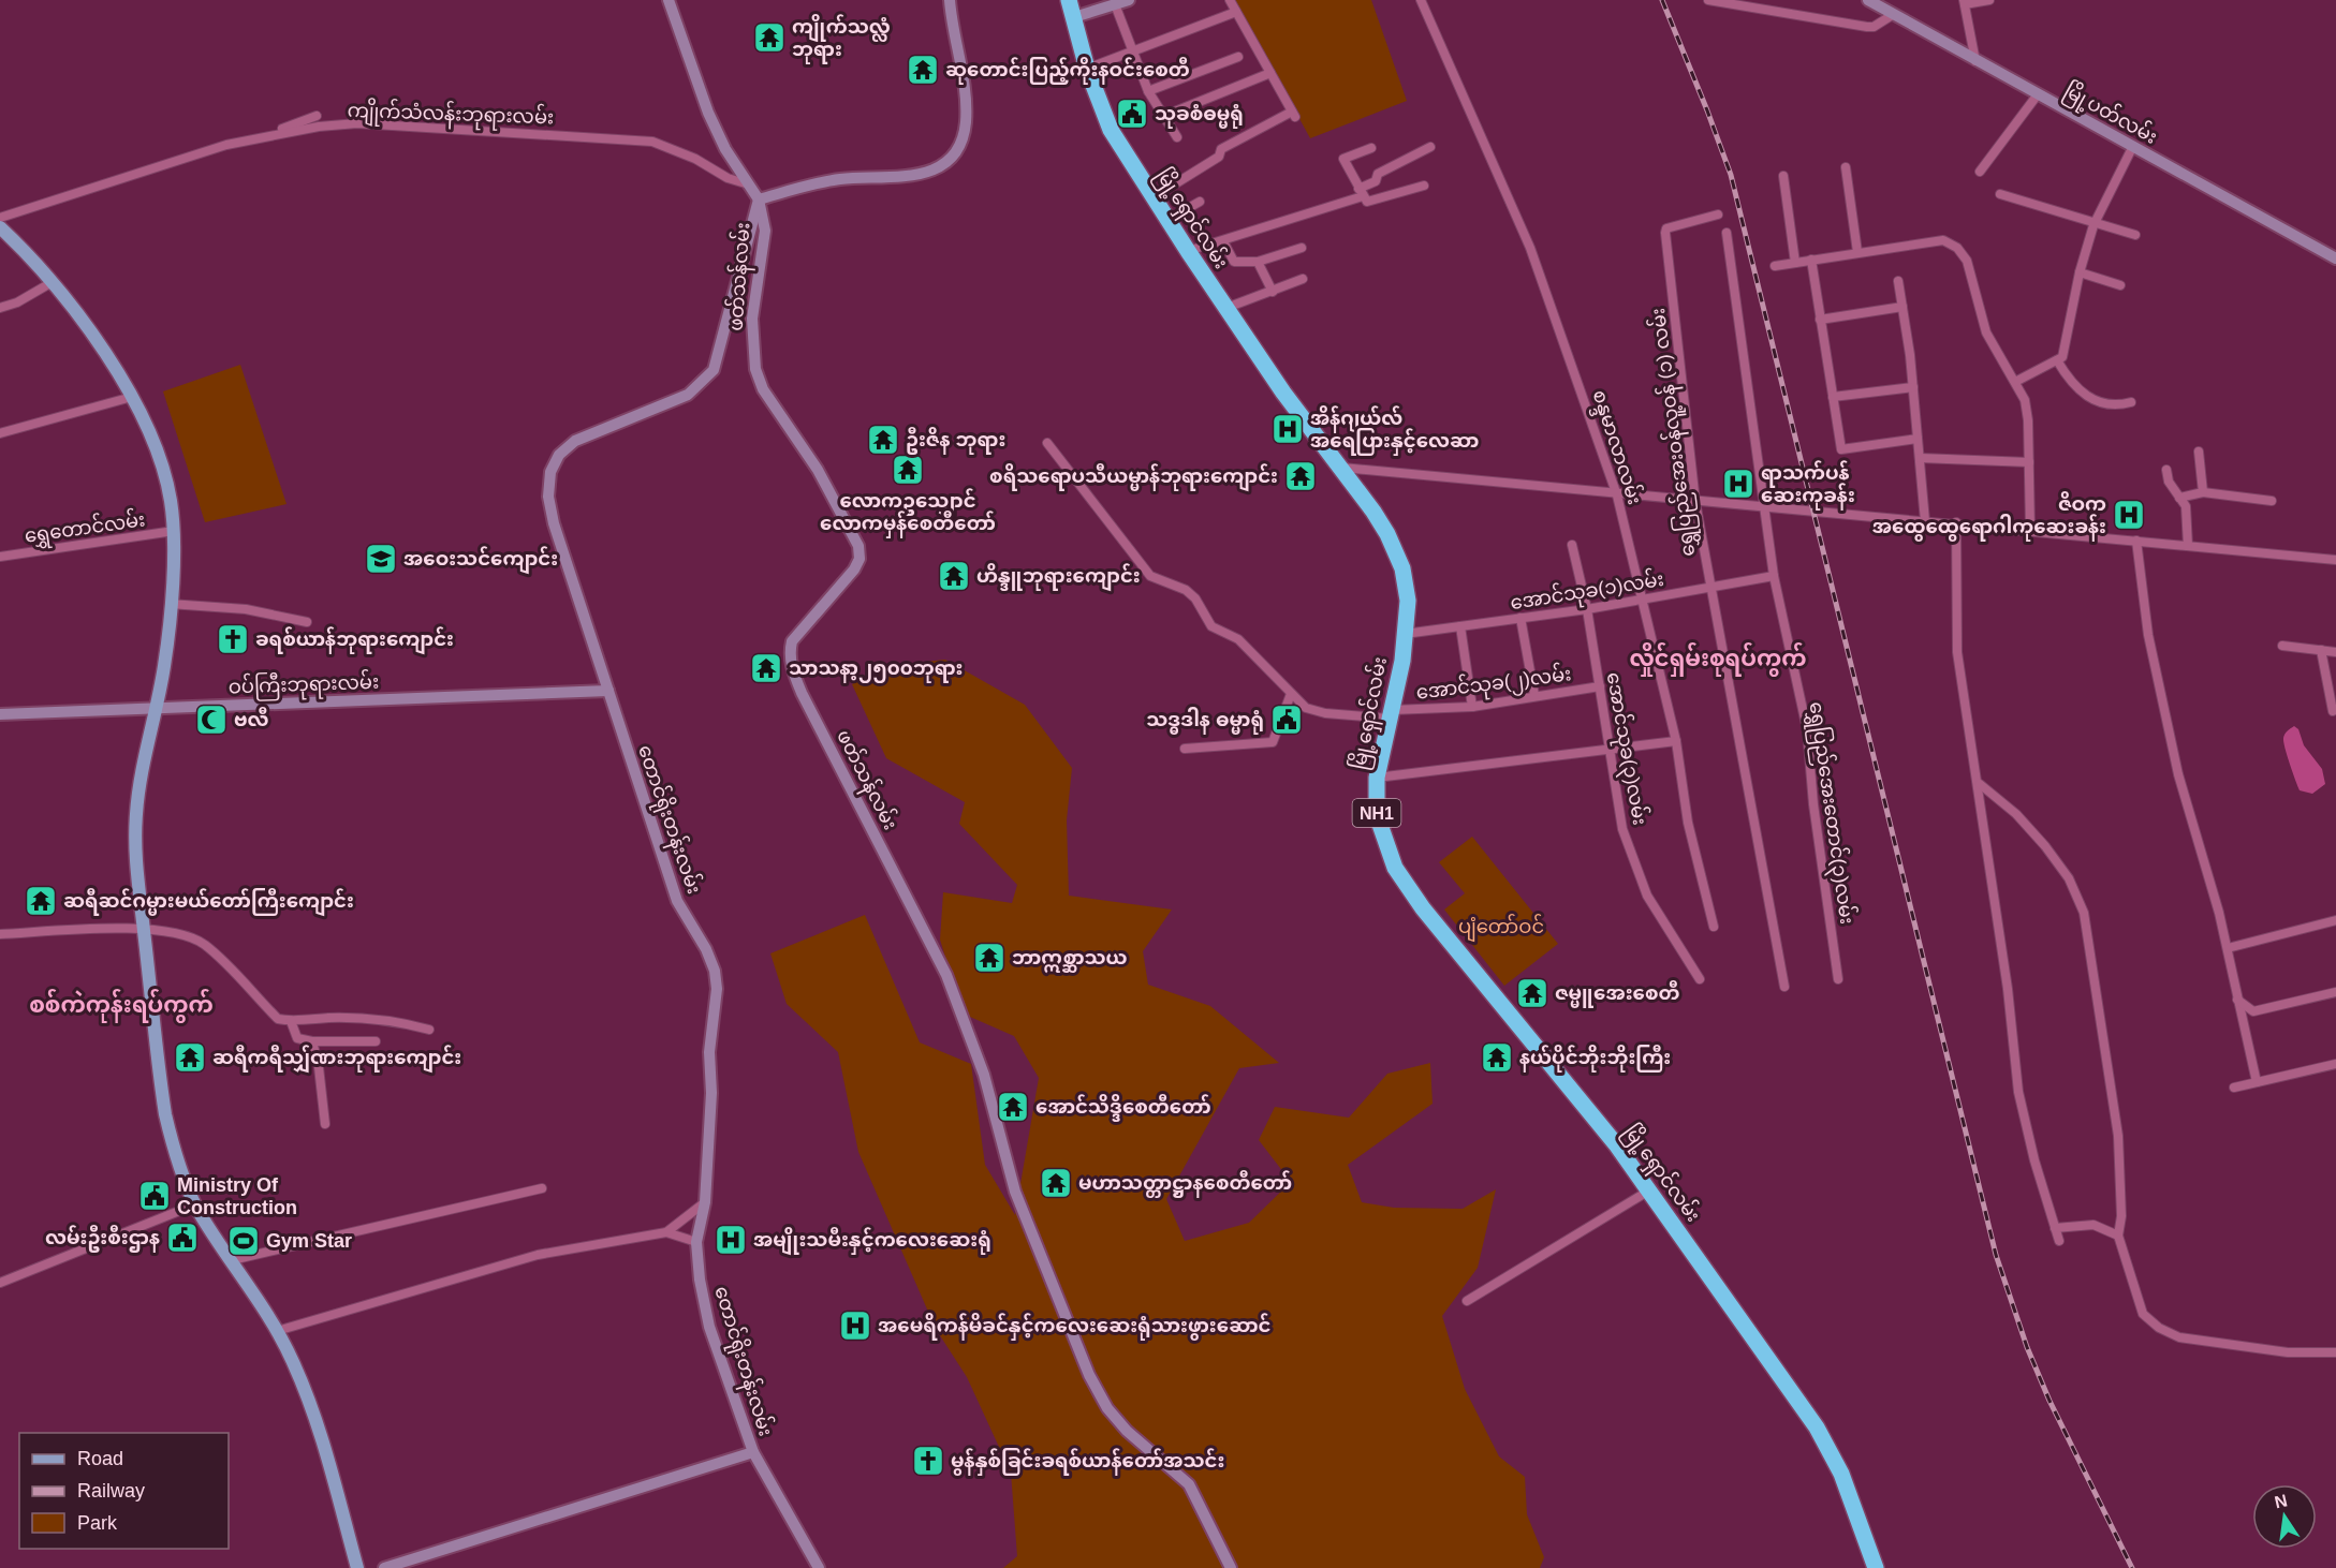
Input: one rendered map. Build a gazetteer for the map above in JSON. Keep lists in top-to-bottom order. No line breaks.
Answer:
{"streets":{"highway":["မြို့ရှောင်လမ်း","NH1"],"street":["ကျိုက်သံလန်းဘုရားလမ်း","မြို့ပတ်လမ်း","ဖတ်သန်လမ်း","ရွှေပြည်အေးဝန်လူ့ဝန် (၁) လမ်း","စန္ဒမာလာလမ်း","ရွှေတောင်လမ်း","အောင်သုခ(၁)လမ်း","အောင်သုခ(၂)လမ်း","ဝပ်ကြီးဘုရားလမ်း","အောင်သုခ(၃)လမ်း","ရွှေပြည်အေးတောင်(၃)လမ်း","တောင်ရိုးတန်းလမ်း"]},"crossings":[["ကျိုက်သံလန်းဘုရားလမ်း","ဖတ်သန်လမ်း"],["မြို့ရှောင်လမ်း","အောင်သုခ(၁)လမ်း"],["မြို့ရှောင်လမ်း","အောင်သုခ(၂)လမ်း"],["ဖတ်သန်လမ်း","တောင်ရိုးတန်းလမ်း"],["ရွှေပြည်အေးဝန်လူ့ဝန် (၁) လမ်း","အောင်သုခ(၁)လမ်း"],["စန္ဒမာလာလမ်း","အောင်သုခ(၁)လမ်း"],["အောင်သုခ(၁)လမ်း","အောင်သုခ(၃)လမ်း"],["အောင်သုခ(၁)လမ်း","ရွှေပြည်အေးတောင်(၃)လမ်း"],["အောင်သုခ(၂)လမ်း","အောင်သုခ(၃)လမ်း"],["ဝပ်ကြီးဘုရားလမ်း","တောင်ရိုးတန်းလမ်း"]],"districts":["လှိုင်ရှမ်းစုရပ်ကွက်","စစ်ကဲကုန်းရပ်ကွက်"],"parks":["ပျံတော်ဝင်"],"places":{"temple":["ကျိုက်သလ္လံ ဘုရား","ဆုတောင်းပြည့်ကိုးနဝင်းစေတီ","ဦးဇိန ဘုရား","လောကဥသျှောင် လောကမှန်စေတီတော်","စရိသရောပသီယမ္မာန်ဘုရားကျောင်း","ဟိန္ဒူဘုရားကျောင်း","သာသနာ့၂၅၀၀ဘုရား","ဆရီဆင်ဂမ္မားမယ်တော်ကြီးကျောင်း","ဘာဣစ္ဆာသယ","ဇမ္မူအေးစေတီ","ဆရီကရီသျှ်ဏးဘုရားကျောင်း","နယ်ပိုင်ဘိုးဘိုးကြီး","အောင်သိဒ္ဒိစေတီတော်","မဟာသတ္တာဋ္ဌာနစေတီတော်"],"public building":["သုခစံဓမ္မရုံ","သဒ္ဓဒါန ဓမ္မာရုံ","Ministry Of Construction","လမ်းဦးစီးဌာန"],"hospital":["အိန်ဂျယ်လ် အရေပြားနှင့်လေဆာ","ရာသက်ပန် ဆေးကုခန်း","ဇိဝက အထွေထွေရောဂါကုဆေးခန်း","အမျိုးသမီးနှင့်ကလေးဆေးရုံ","အမေရိကန်မိခင်နှင့်ကလေးဆေးရုံသားဖွားဆောင်"],"school or university":["အဝေးသင်ကျောင်း"],"church":["ခရစ်ယာန်ဘုရားကျောင်း","မွန်နှစ်ခြင်းခရစ်ယာန်တော်အသင်း"],"mosque":["ဗလီ"],"sports":["Gym Star"]},"legend":["Road","Railway","Park"],"north":"top"}
